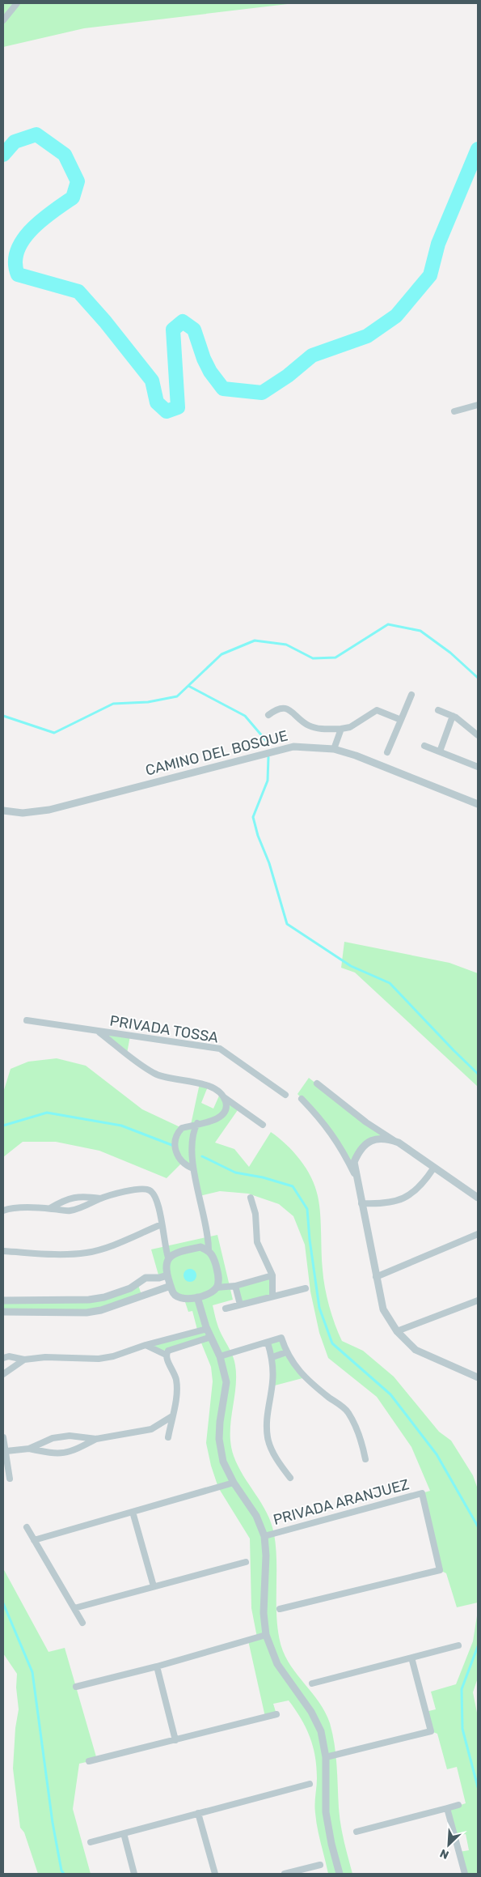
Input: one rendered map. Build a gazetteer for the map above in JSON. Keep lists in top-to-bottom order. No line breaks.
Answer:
{"streets":{"street":["CAMINO DEL BOSQUE","PRIVADA TOSSA","PRIVADA ARANJUEZ"]},"north":"bottom left"}
